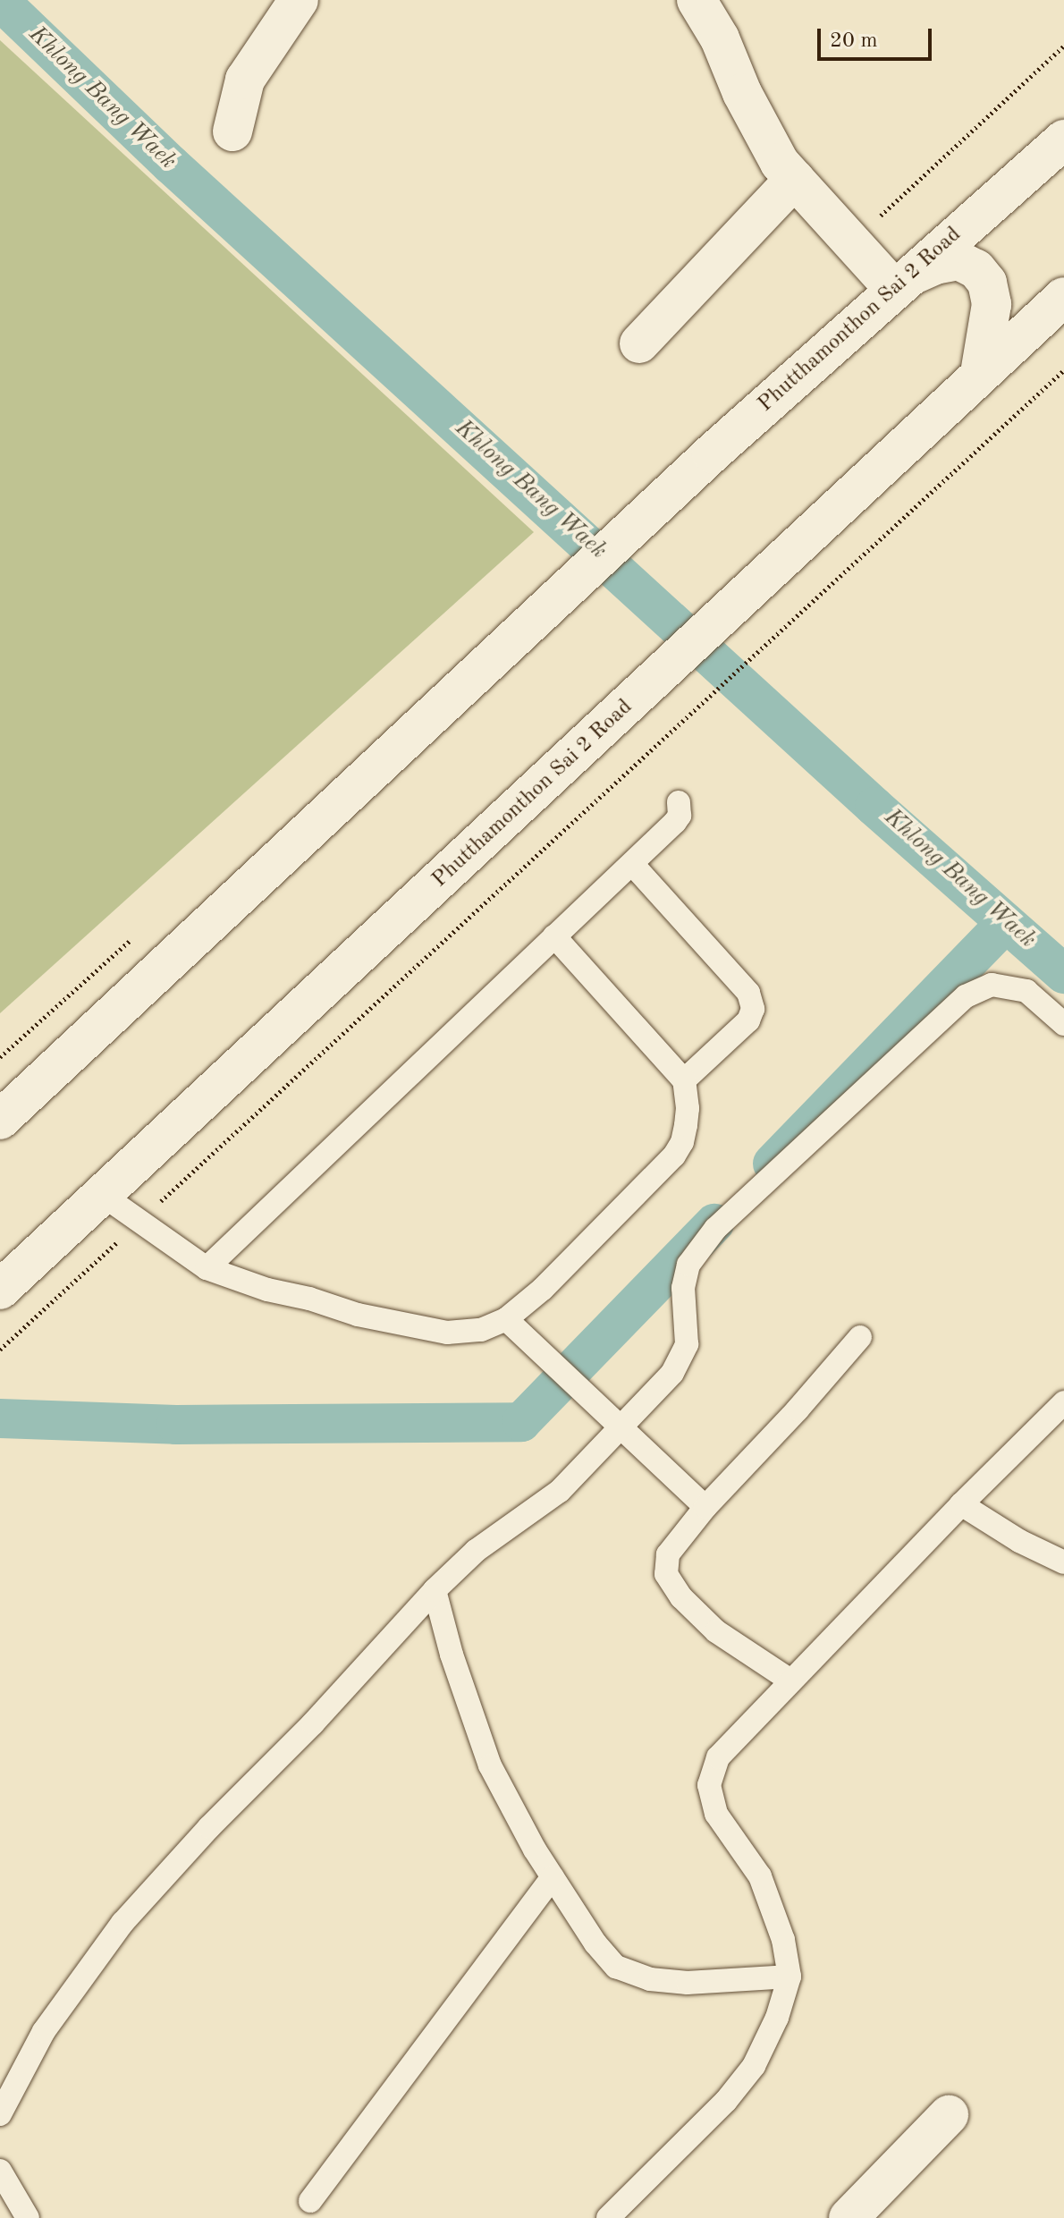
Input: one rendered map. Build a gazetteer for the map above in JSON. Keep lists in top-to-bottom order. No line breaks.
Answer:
{"streets":{"main road":["Phutthamonthon Sai 2 Road"]},"water":["Khlong Bang Waek"],"scale_bar":"20 m"}
